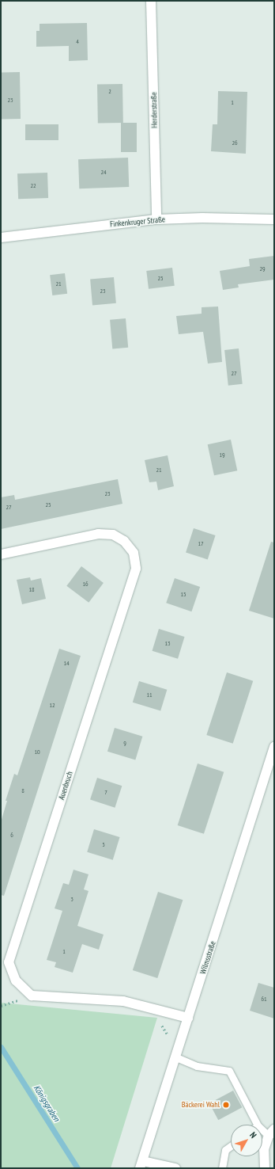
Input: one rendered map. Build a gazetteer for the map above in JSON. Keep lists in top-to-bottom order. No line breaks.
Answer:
{"streets":{"street":["Herderstraße","Finkenkruger Straße","Auenbruch","Wilmsstraße"]},"crossings":[["Herderstraße","Finkenkruger Straße"],["Auenbruch","Wilmsstraße"]],"water":["Königsgraben"],"places":["Bäckerei Wahl"],"house_numbers":["4","2","23","1","26","24","22","29","25","21","23","27","19","21","23","25","27","17","16","18","15","13","14","11","12","9","10","8","7","6","5","3","1","61"],"north":"top right"}
